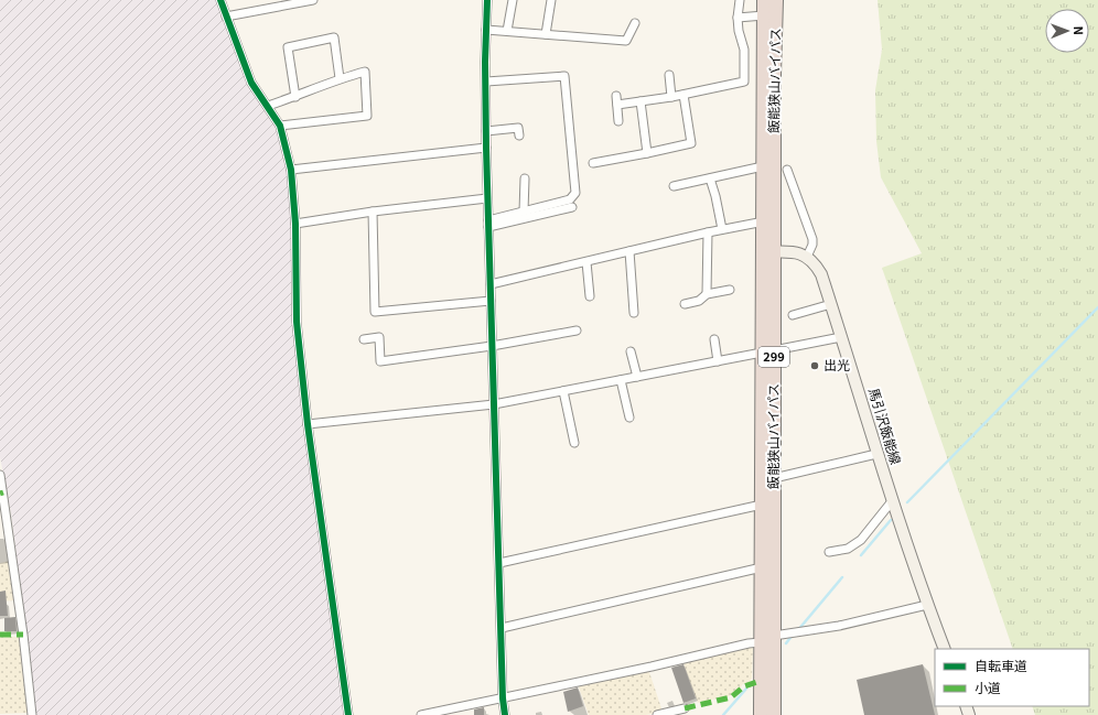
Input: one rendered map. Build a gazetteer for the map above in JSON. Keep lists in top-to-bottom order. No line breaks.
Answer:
{"streets":{"highway":["飯能狭山バイパス","299"],"main road":["馬引沢飯能線"]},"places":["出光"],"legend":["自転車道","小道"],"north":"right"}
